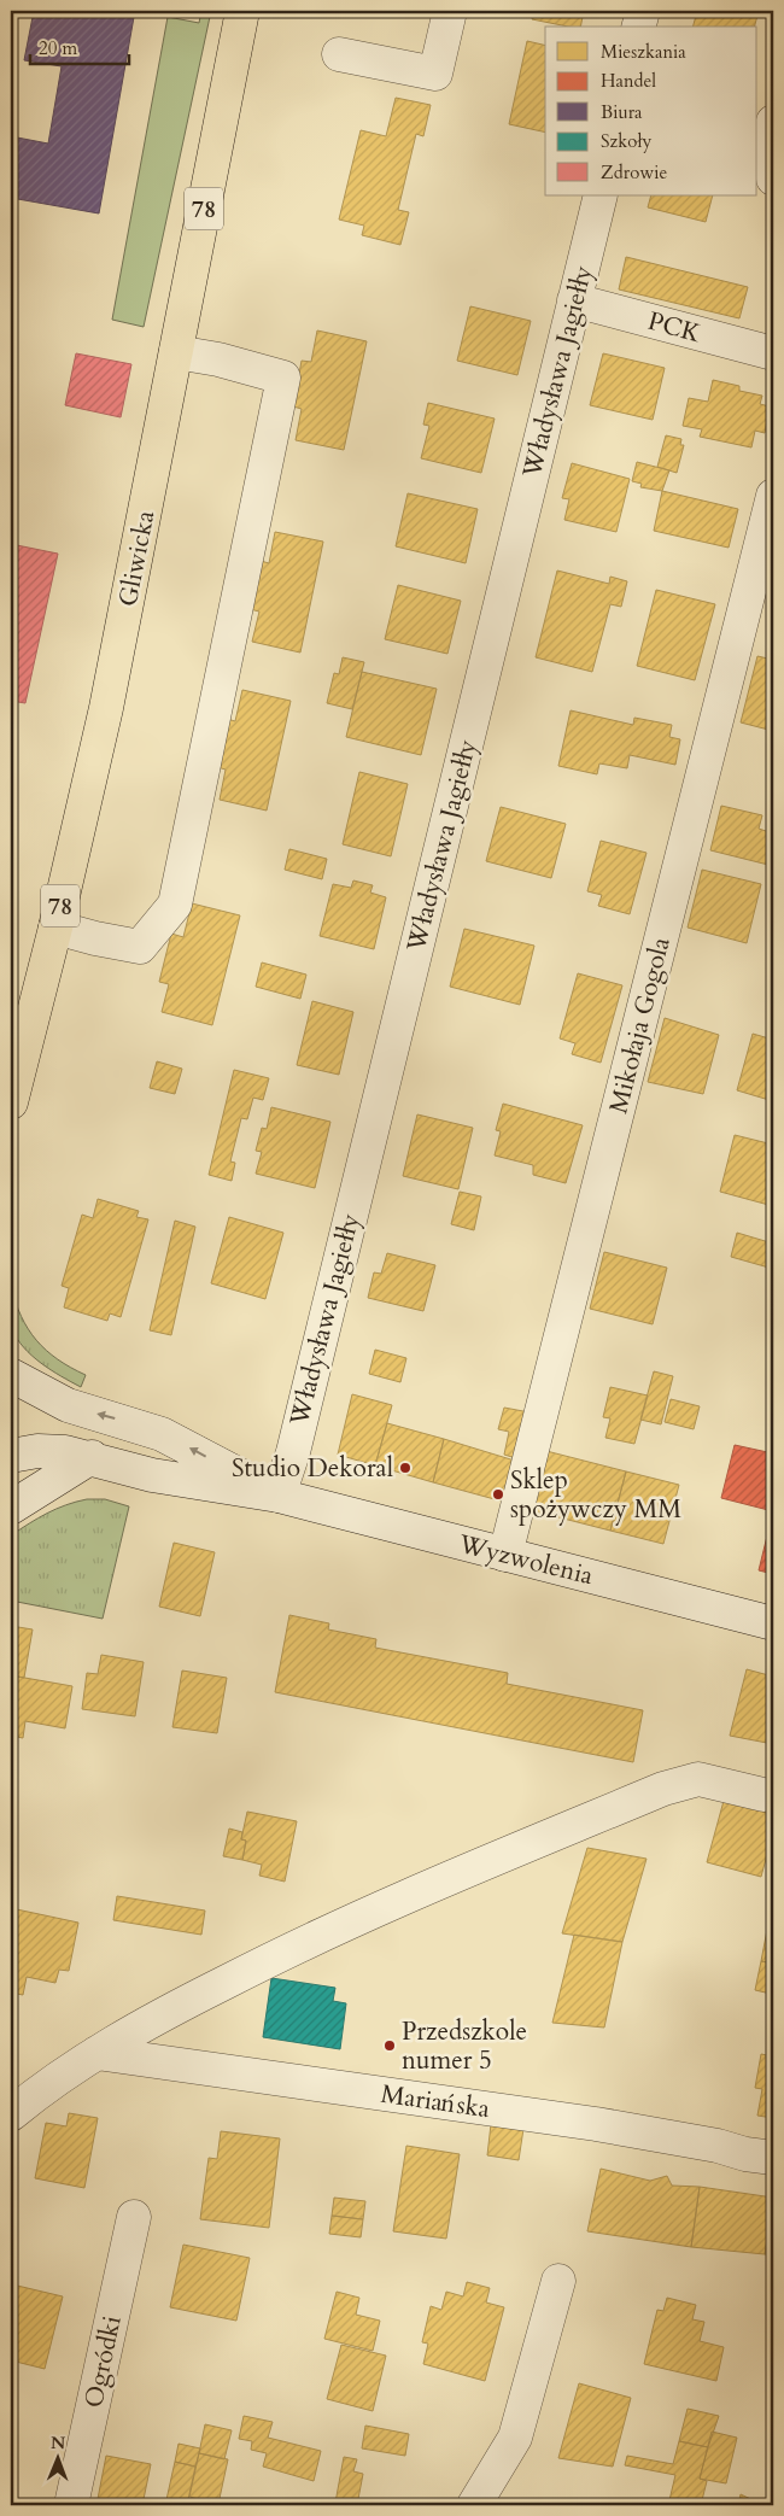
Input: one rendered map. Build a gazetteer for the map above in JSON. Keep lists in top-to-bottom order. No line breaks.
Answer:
{"streets":{"main road":["78","Gliwicka"],"street":["PCK","Władysława Jagiełły","Mikołaja Gogola","Wyzwolenia","Mariańska","Ogródki"]},"crossings":[["PCK","Władysława Jagiełły"],["Władysława Jagiełły","Wyzwolenia"],["Mikołaja Gogola","Wyzwolenia"]],"places":["Studio Dekoral","Sklep spożywczy MM","Przedszkole numer 5"],"legend":["Mieszkania","Handel","Biura","Szkoły","Zdrowie"],"scale_bar":"20 m","north":"top"}
